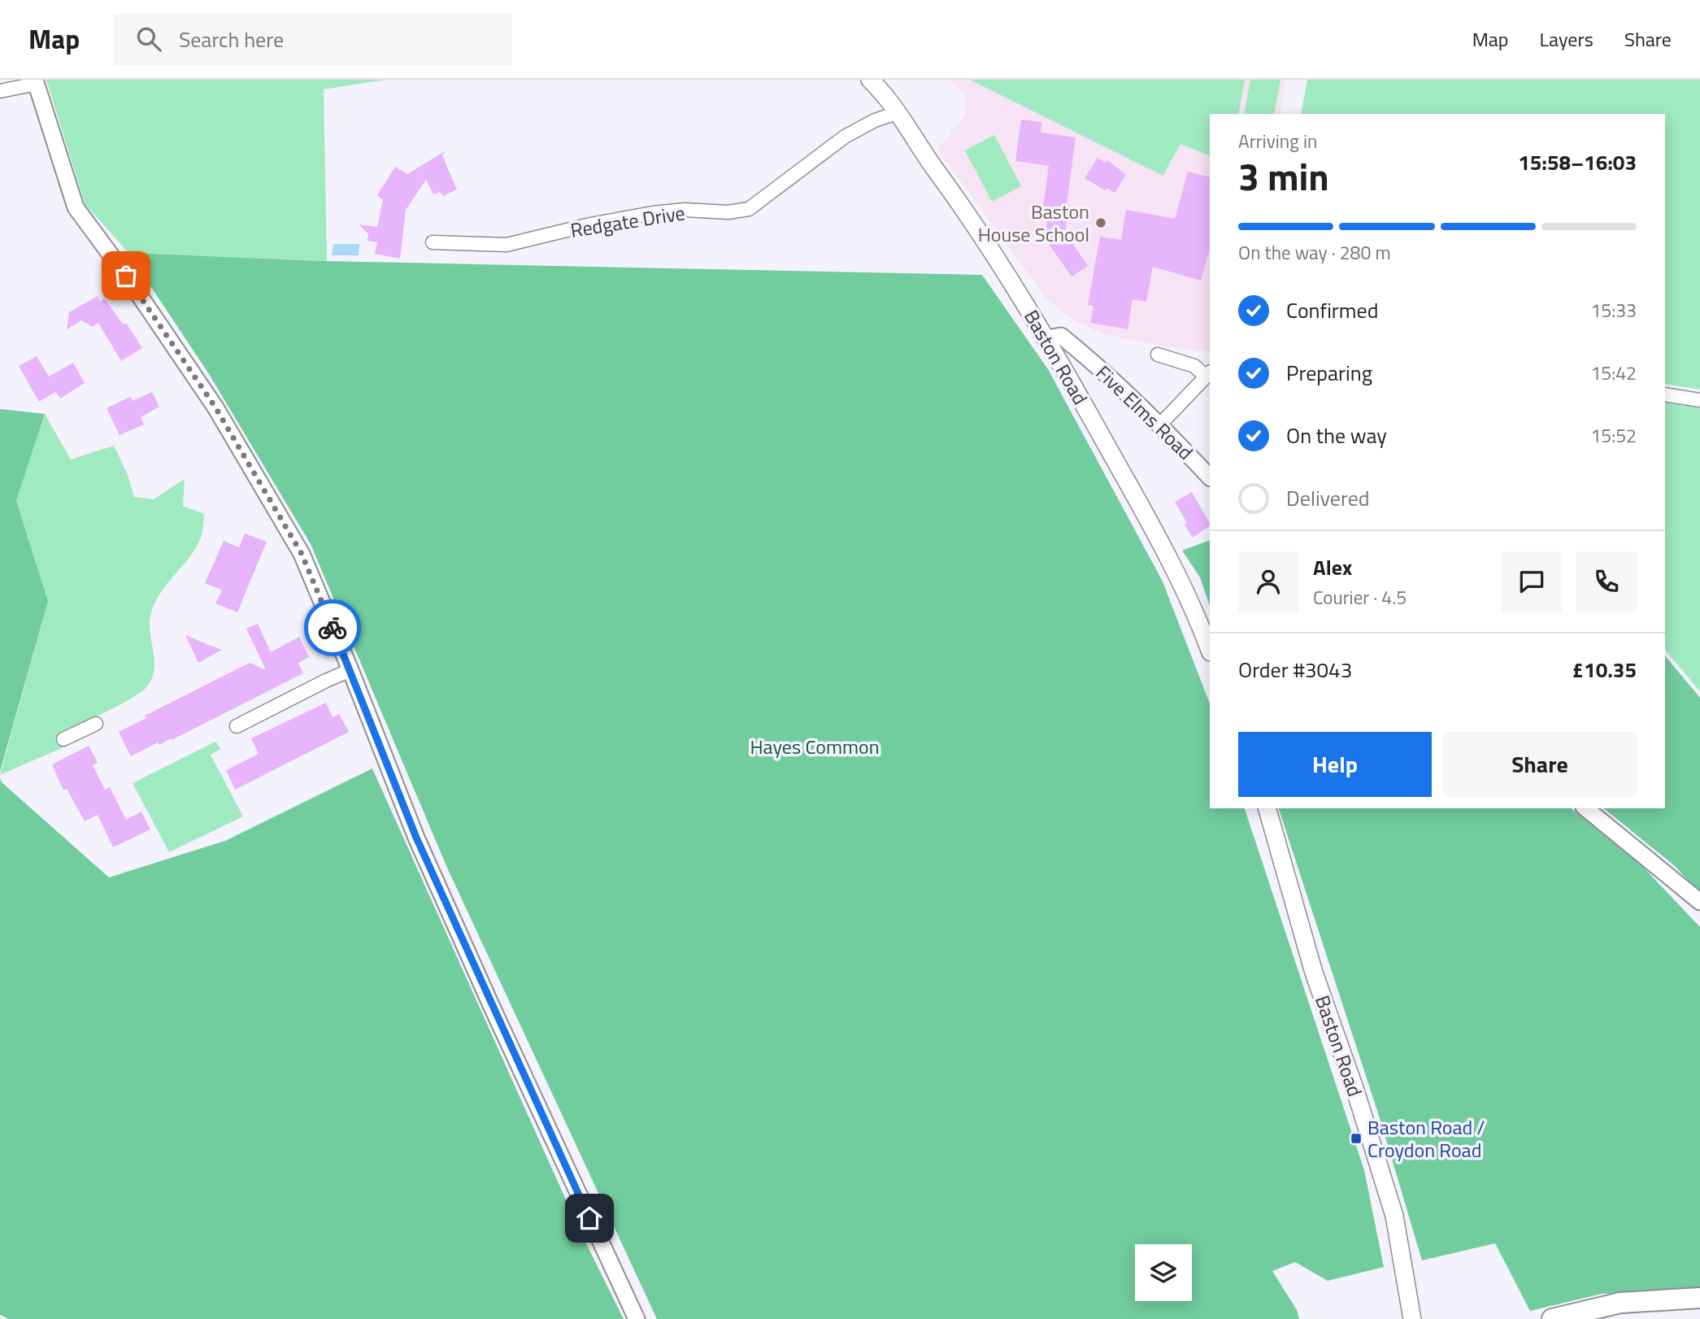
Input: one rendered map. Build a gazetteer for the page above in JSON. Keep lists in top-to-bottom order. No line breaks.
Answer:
{"streets":{"main road":["Baston Road"],"street":["Redgate Drive","Five Elms Road"]},"crossings":[["Redgate Drive","Baston Road"],["Baston Road","Five Elms Road"]],"parks":["Hayes Common"],"places":{"other":["Baston House School"],"transit":["Baston Road / Croydon Road"]},"page":{"header":"Map","search":"Search here","nav":["Map","Layers","Share"],"heading":["3 min","Arriving in","15:58–16:03"],"panel":["Alex","Courier · 4.5","Order #3043","£10.35"],"bar":"On the way · 280 m","list":[["Confirmed","15:33"],["Preparing","15:42"],["On the way","15:52"],"Delivered"],"buttons":["Help","Share"]}}
